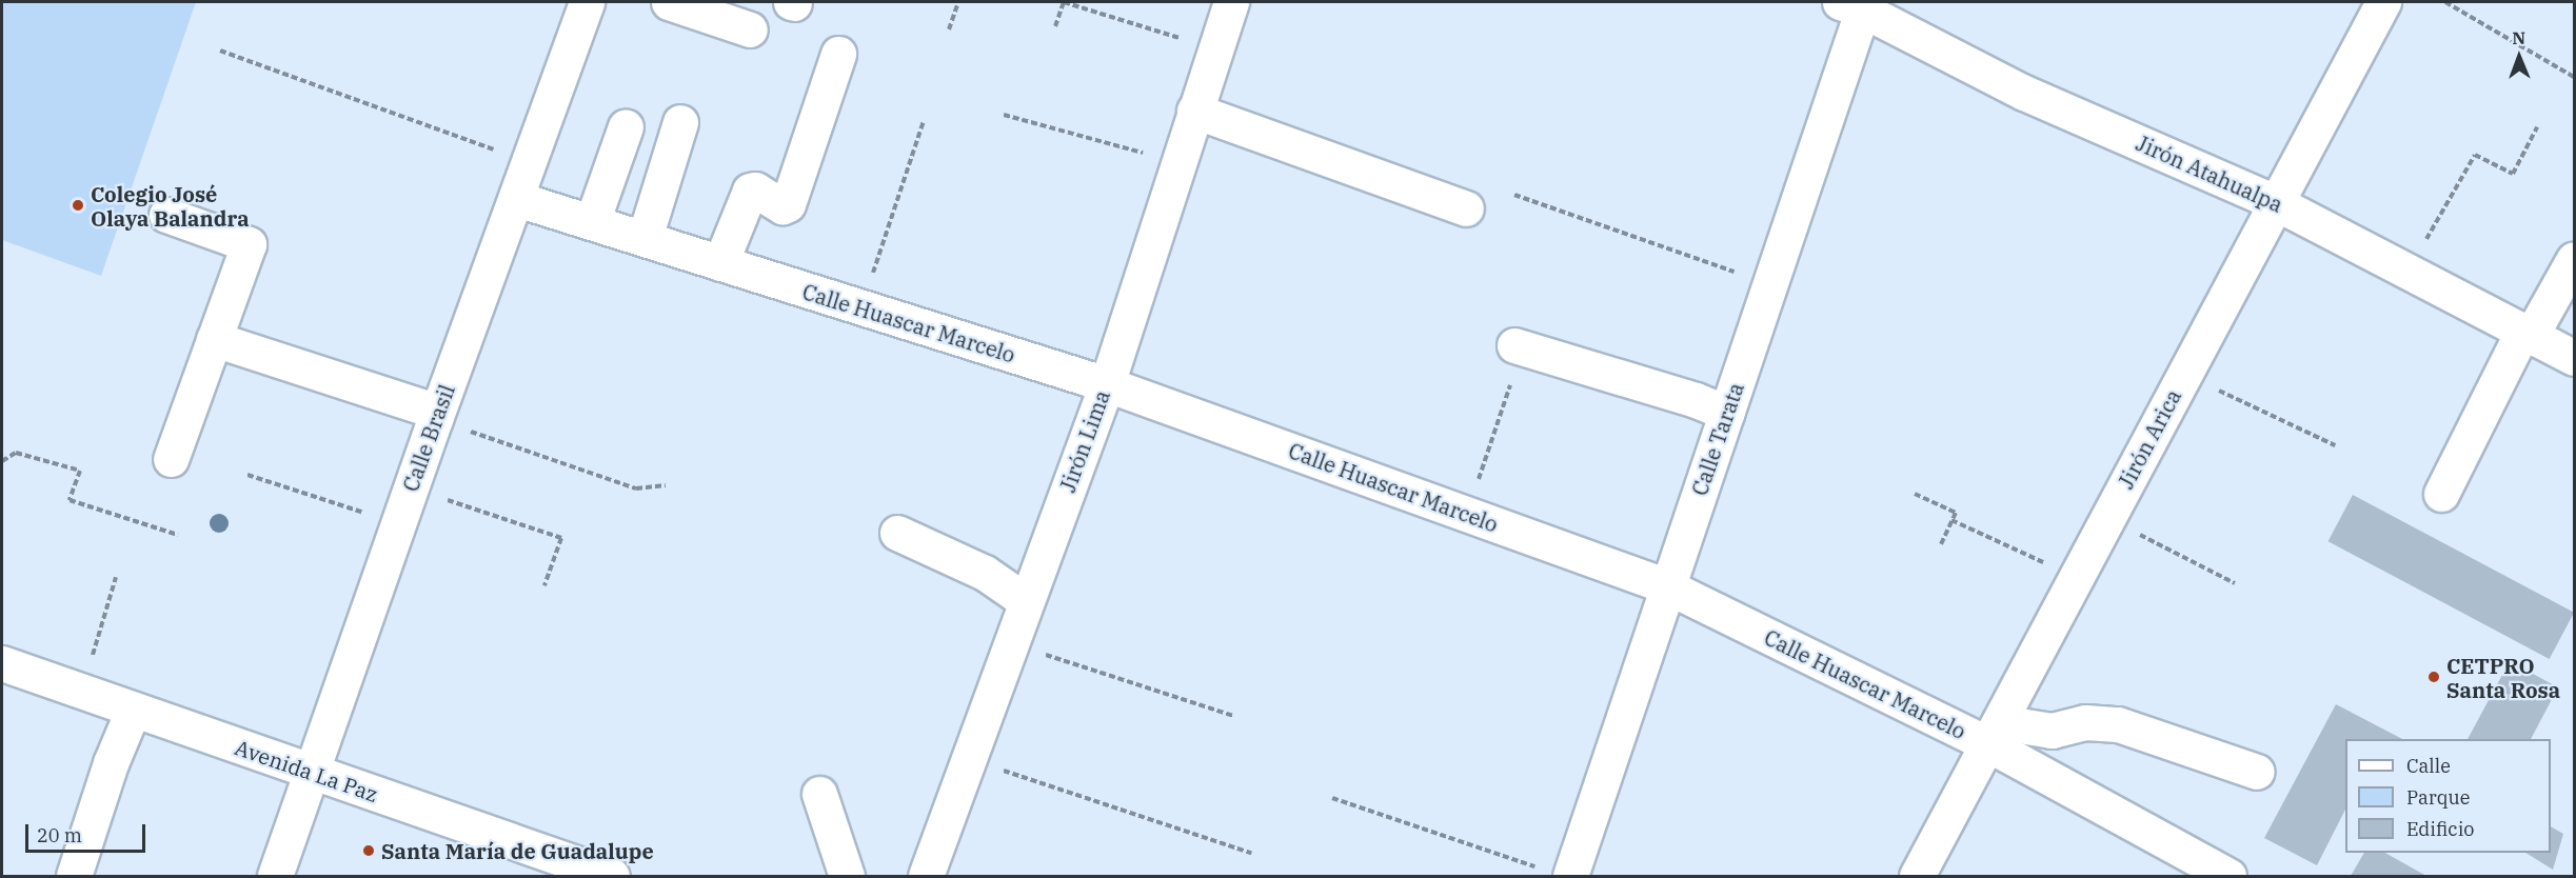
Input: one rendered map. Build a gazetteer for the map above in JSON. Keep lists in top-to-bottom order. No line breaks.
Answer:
{"streets":{"street":["Jirón Atahualpa","Calle Huascar Marcelo","Calle Brasil","Calle Tarata","Jirón Arica","Jirón Lima","Avenida La Paz"]},"crossings":[["Jirón Atahualpa","Calle Tarata"],["Jirón Atahualpa","Jirón Arica"],["Calle Huascar Marcelo","Calle Brasil"],["Calle Huascar Marcelo","Calle Tarata"],["Calle Huascar Marcelo","Jirón Arica"],["Calle Huascar Marcelo","Jirón Lima"],["Calle Brasil","Avenida La Paz"]],"places":["Colegio José Olaya Balandra","CETPRO Santa Rosa","Santa María de Guadalupe"],"legend":["Calle","Parque","Edificio"],"scale_bar":"20 m","north":"top"}
